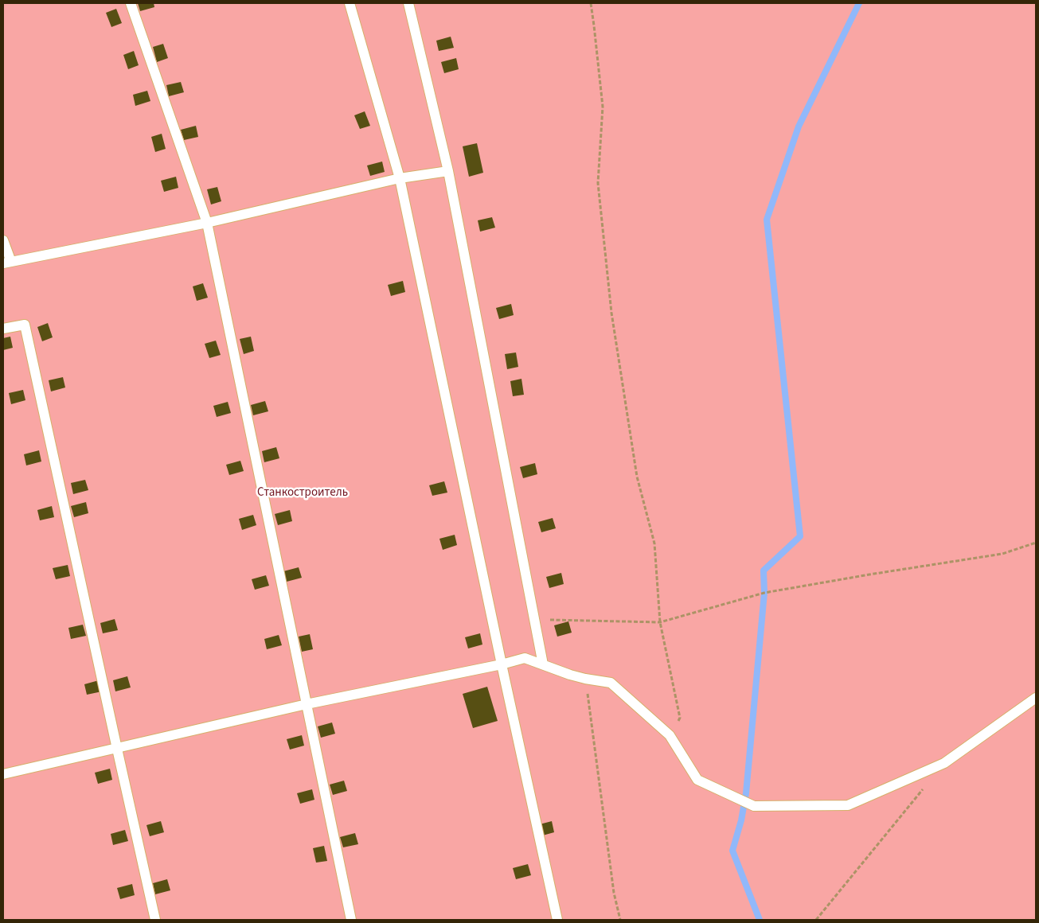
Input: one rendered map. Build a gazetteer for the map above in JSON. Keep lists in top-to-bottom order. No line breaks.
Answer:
{"parks":["Станкостроитель"]}
